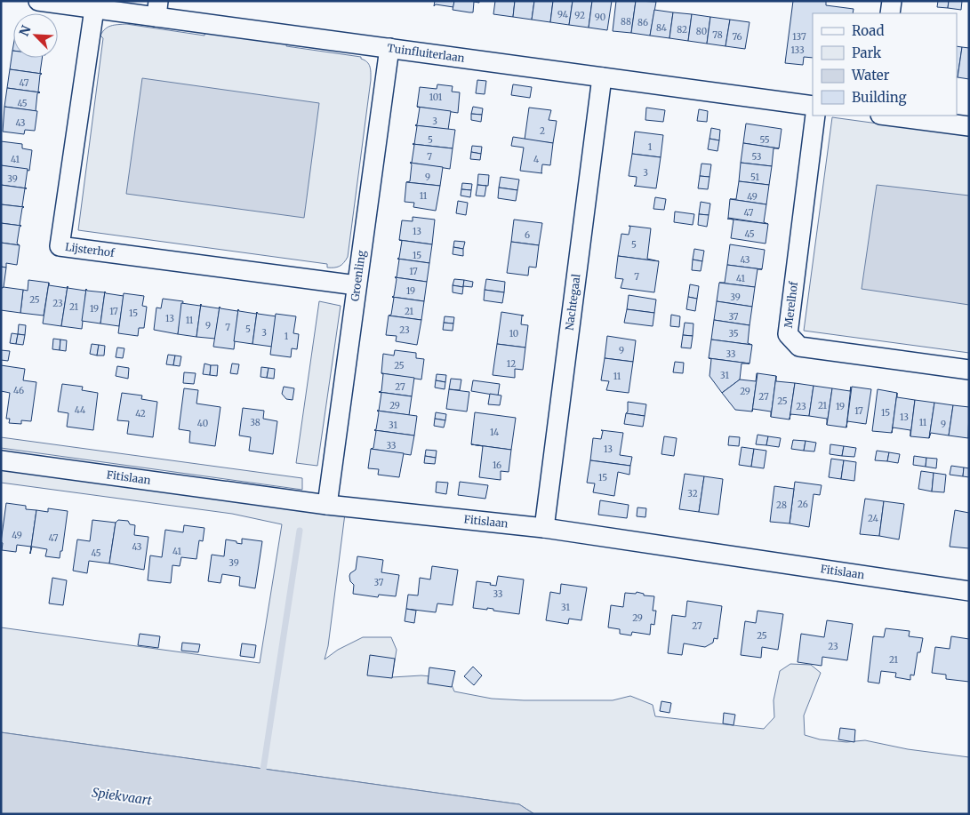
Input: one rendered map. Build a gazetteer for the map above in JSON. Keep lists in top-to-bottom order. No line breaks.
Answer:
{"streets":{"street":["Tuinfluiterlaan","Lijsterhof","Groenling","Nachtegaal","Merelhof","Fitislaan"]},"crossings":[["Tuinfluiterlaan","Lijsterhof"],["Tuinfluiterlaan","Groenling"],["Tuinfluiterlaan","Nachtegaal"],["Lijsterhof","Groenling"],["Groenling","Fitislaan"],["Nachtegaal","Fitislaan"]],"water":["Spiekvaart"],"house_numbers":["94","92","90","88","86","84","82","80","78","76","137","133","47","101","45","3","43","2","5","55","1","7","53","41","4","3","9","51","39","11","49","47","13","45","6","5","15","43","17","7","41","19","39","25","23","21","19","17","21","15","37","13","11","9","7","5","23","3","10","35","1","9","33","12","25","31","11","27","46","29","27","25","29","21","23","19","44","17","15","42","13","38","11","40","9","31","14","33","13","16","15","32","26","28","24","49","47","43","41","45","39","37","33","31","29","27","25","23","21"],"legend":["Road","Park","Water","Building"],"north":"top left"}
